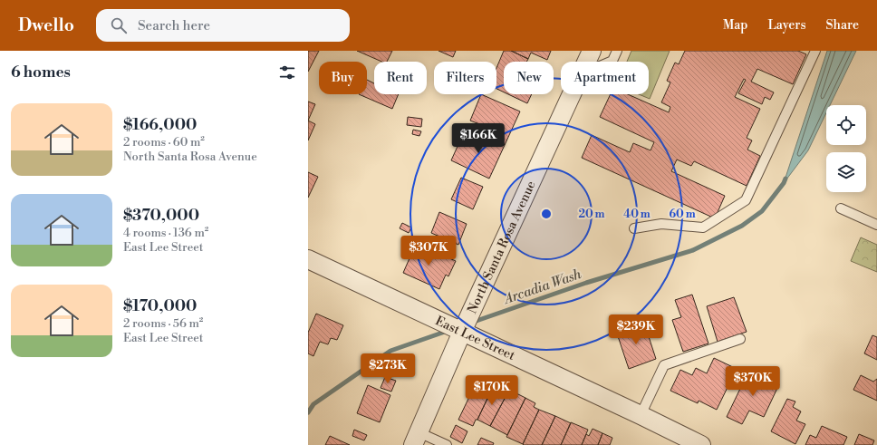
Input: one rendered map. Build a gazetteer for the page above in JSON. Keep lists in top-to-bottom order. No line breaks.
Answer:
{"streets":{"street":["North Santa Rosa Avenue","East Lee Street"]},"crossings":[["North Santa Rosa Avenue","East Lee Street"]],"water":["Arcadia Wash"],"page":{"header":"Dwello","search":"Search here","nav":["Map","Layers","Share"],"heading":"6 homes","chip":["Buy","Rent","Filters","New","Apartment"],"list":[{"name":"$166,000","note":"2 rooms · 60 m² · North Santa Rosa Avenue"},{"name":"$370,000","note":"4 rooms · 136 m² · East Lee Street"},{"name":"$170,000","note":"2 rooms · 56 m² · East Lee Street"}],"price":["$166K","$307K","$239K","$273K","$370K","$170K"]},"rings":["20 m","40 m","60 m"]}
